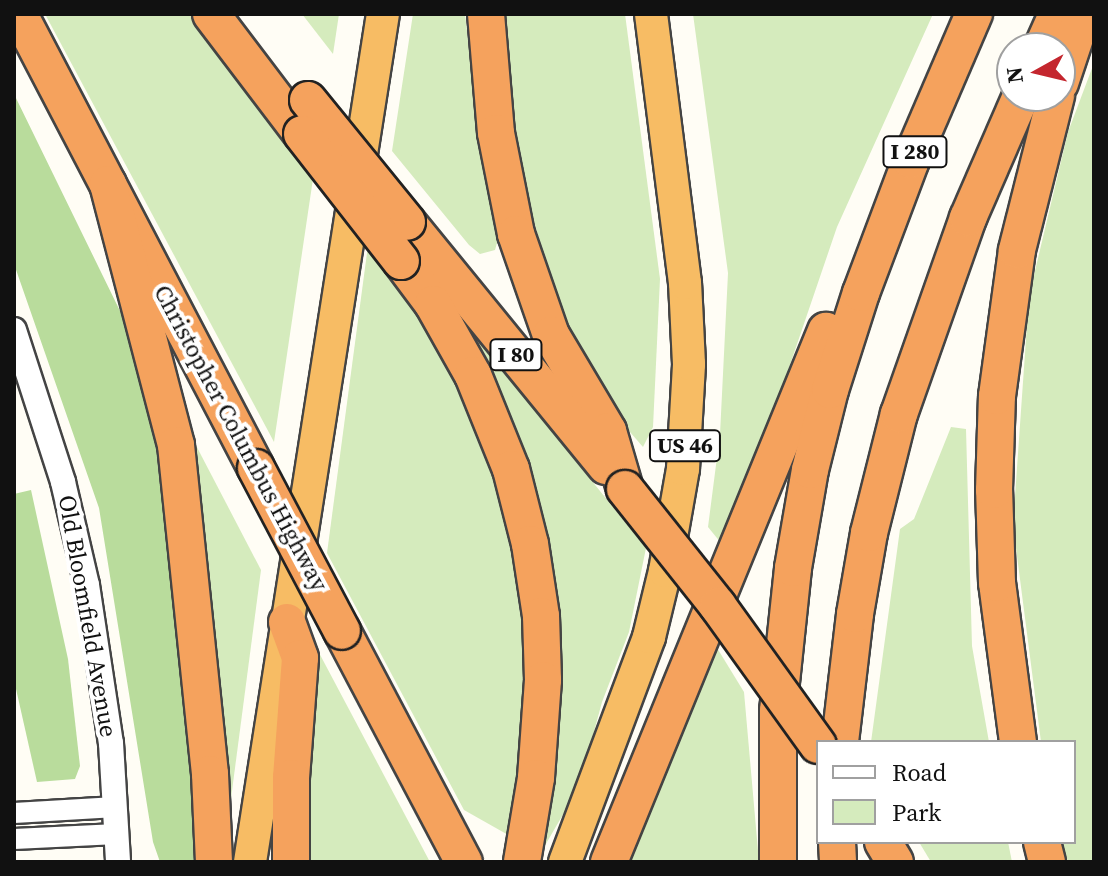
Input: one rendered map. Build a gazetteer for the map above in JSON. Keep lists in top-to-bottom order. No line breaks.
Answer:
{"streets":{"highway":["I 280","I 80","Christopher Columbus Highway","US 46"],"street":["Old Bloomfield Avenue"]},"legend":["Road","Park"],"north":"left"}
